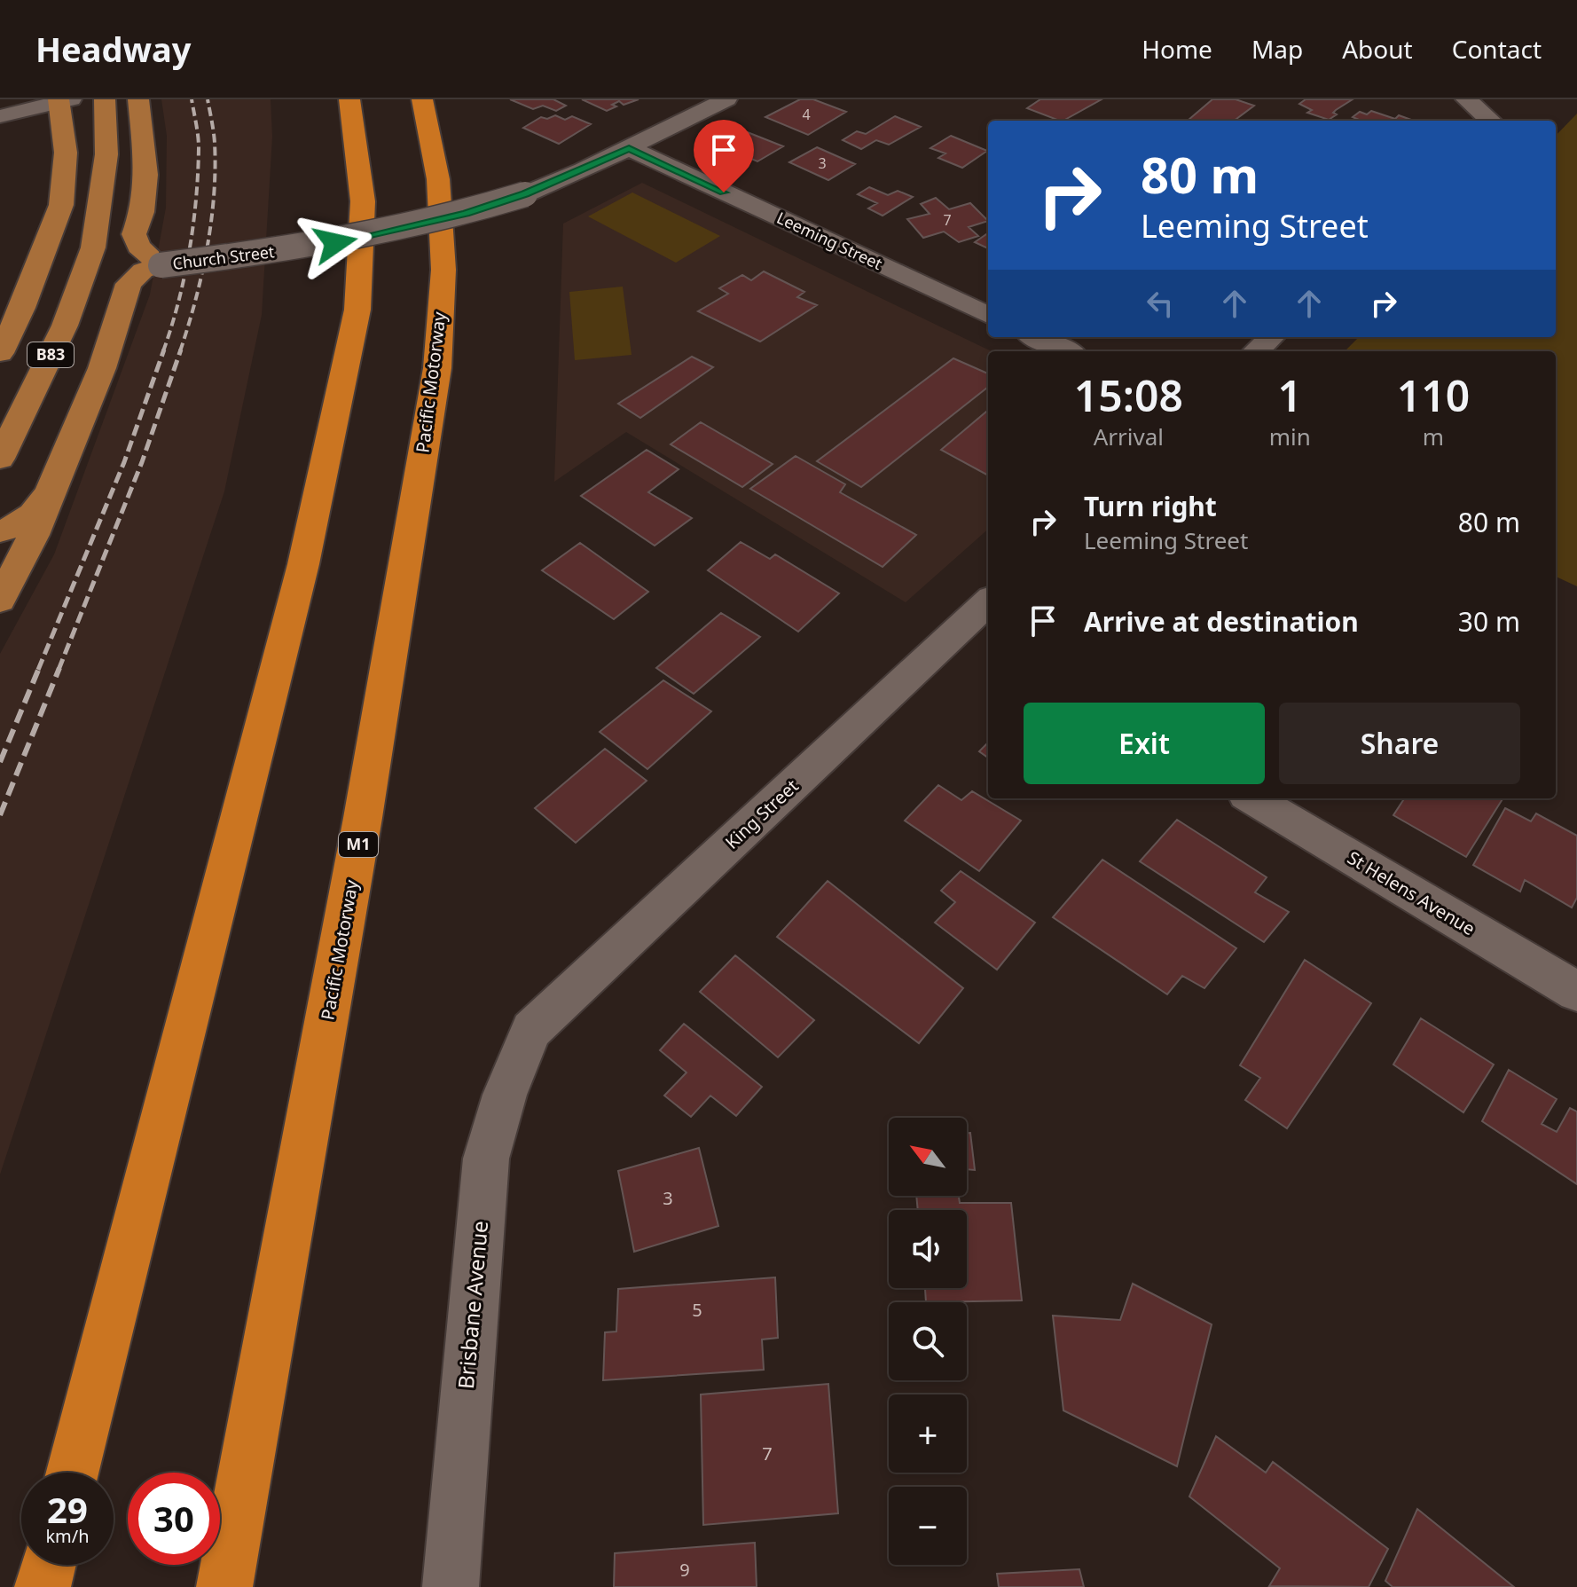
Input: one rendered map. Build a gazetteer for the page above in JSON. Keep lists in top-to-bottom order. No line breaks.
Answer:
{"streets":{"highway":["Pacific Motorway","M1"],"main road":["B83"],"street":["Leeming Street","Church Street","King Street","St Helens Avenue","Brisbane Avenue"]},"crossings":[["Leeming Street","Church Street"],["King Street","Brisbane Avenue"]],"house_numbers":["4","3","7","3","5","7","9"],"north":"top left","page":{"header":"Headway","nav":["Home","Map","About","Contact"],"turn":["80 m","Leeming Street"],"eta":["15:08","Arrival","1","min","110","m"],"list":[{"name":"Turn right","note":"Leeming Street","value":"80 m"},{"name":"Arrive at destination","value":"30 m"}],"buttons":["Exit","Share"],"map_buttons":["+","−"],"speed":"29 km/h","limit":"30"}}
